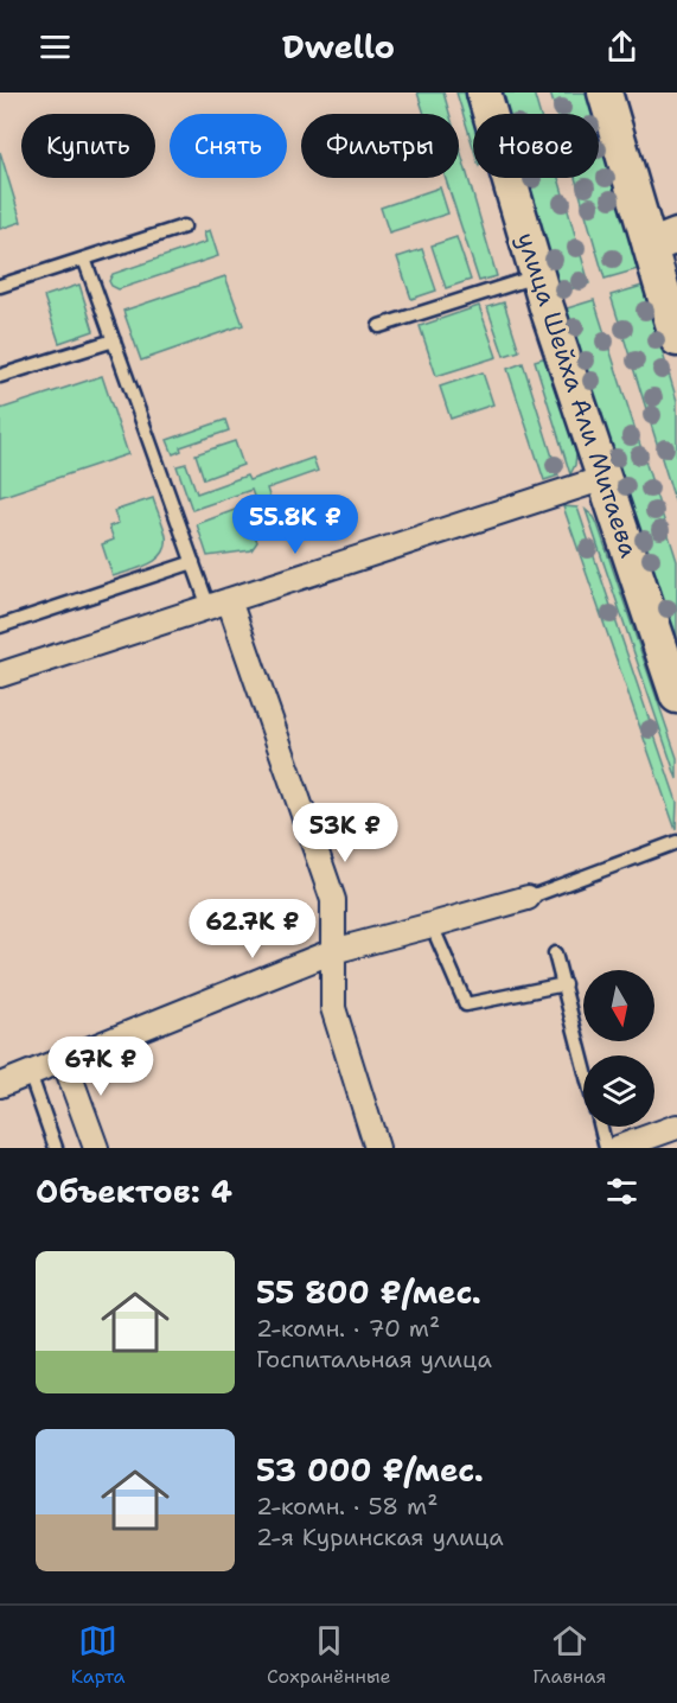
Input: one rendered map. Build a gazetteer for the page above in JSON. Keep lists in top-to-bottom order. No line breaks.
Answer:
{"streets":{"main road":["улица Шейха Али Митаева"]},"north":"bottom","page":{"header":"Dwello","chip":["Купить","Снять","Фильтры","Новое"],"price":["55.8K ₽","53K ₽","62.7K ₽","67K ₽"],"heading":"Объектов: 4","list":[{"name":"55 800 ₽/мес.","note":"2-комн. · 70 m² · Госпитальная улица"},{"name":"53 000 ₽/мес.","note":"2-комн. · 58 m² · 2-я Куринская улица"}],"tabs":["Карта","Сохранённые","Главная"]}}
